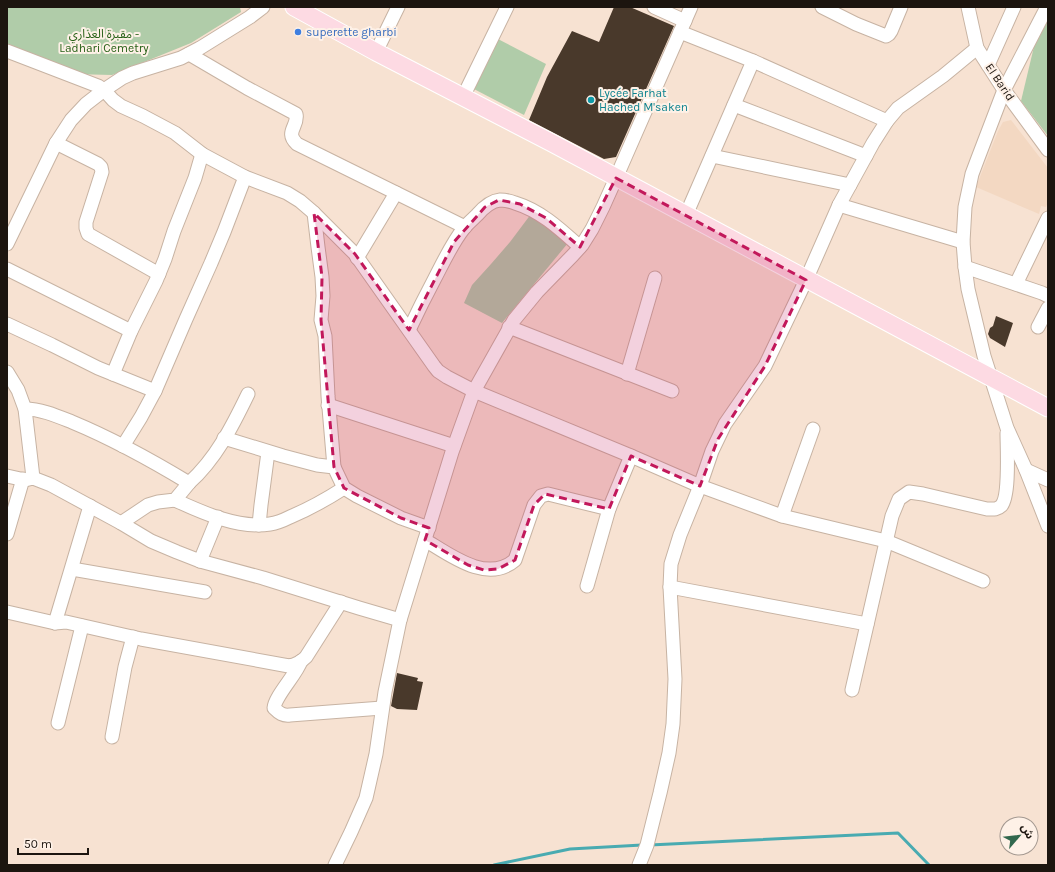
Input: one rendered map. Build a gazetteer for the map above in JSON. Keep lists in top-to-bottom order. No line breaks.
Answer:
{"streets":{"street":["El Barid"]},"parks":["مقبرة العذاري - Ladhari Cemetry"],"places":["superette gharbi","Lycée Farhat Hached M'saken"],"scale_bar":"50 m","north":"top right"}
